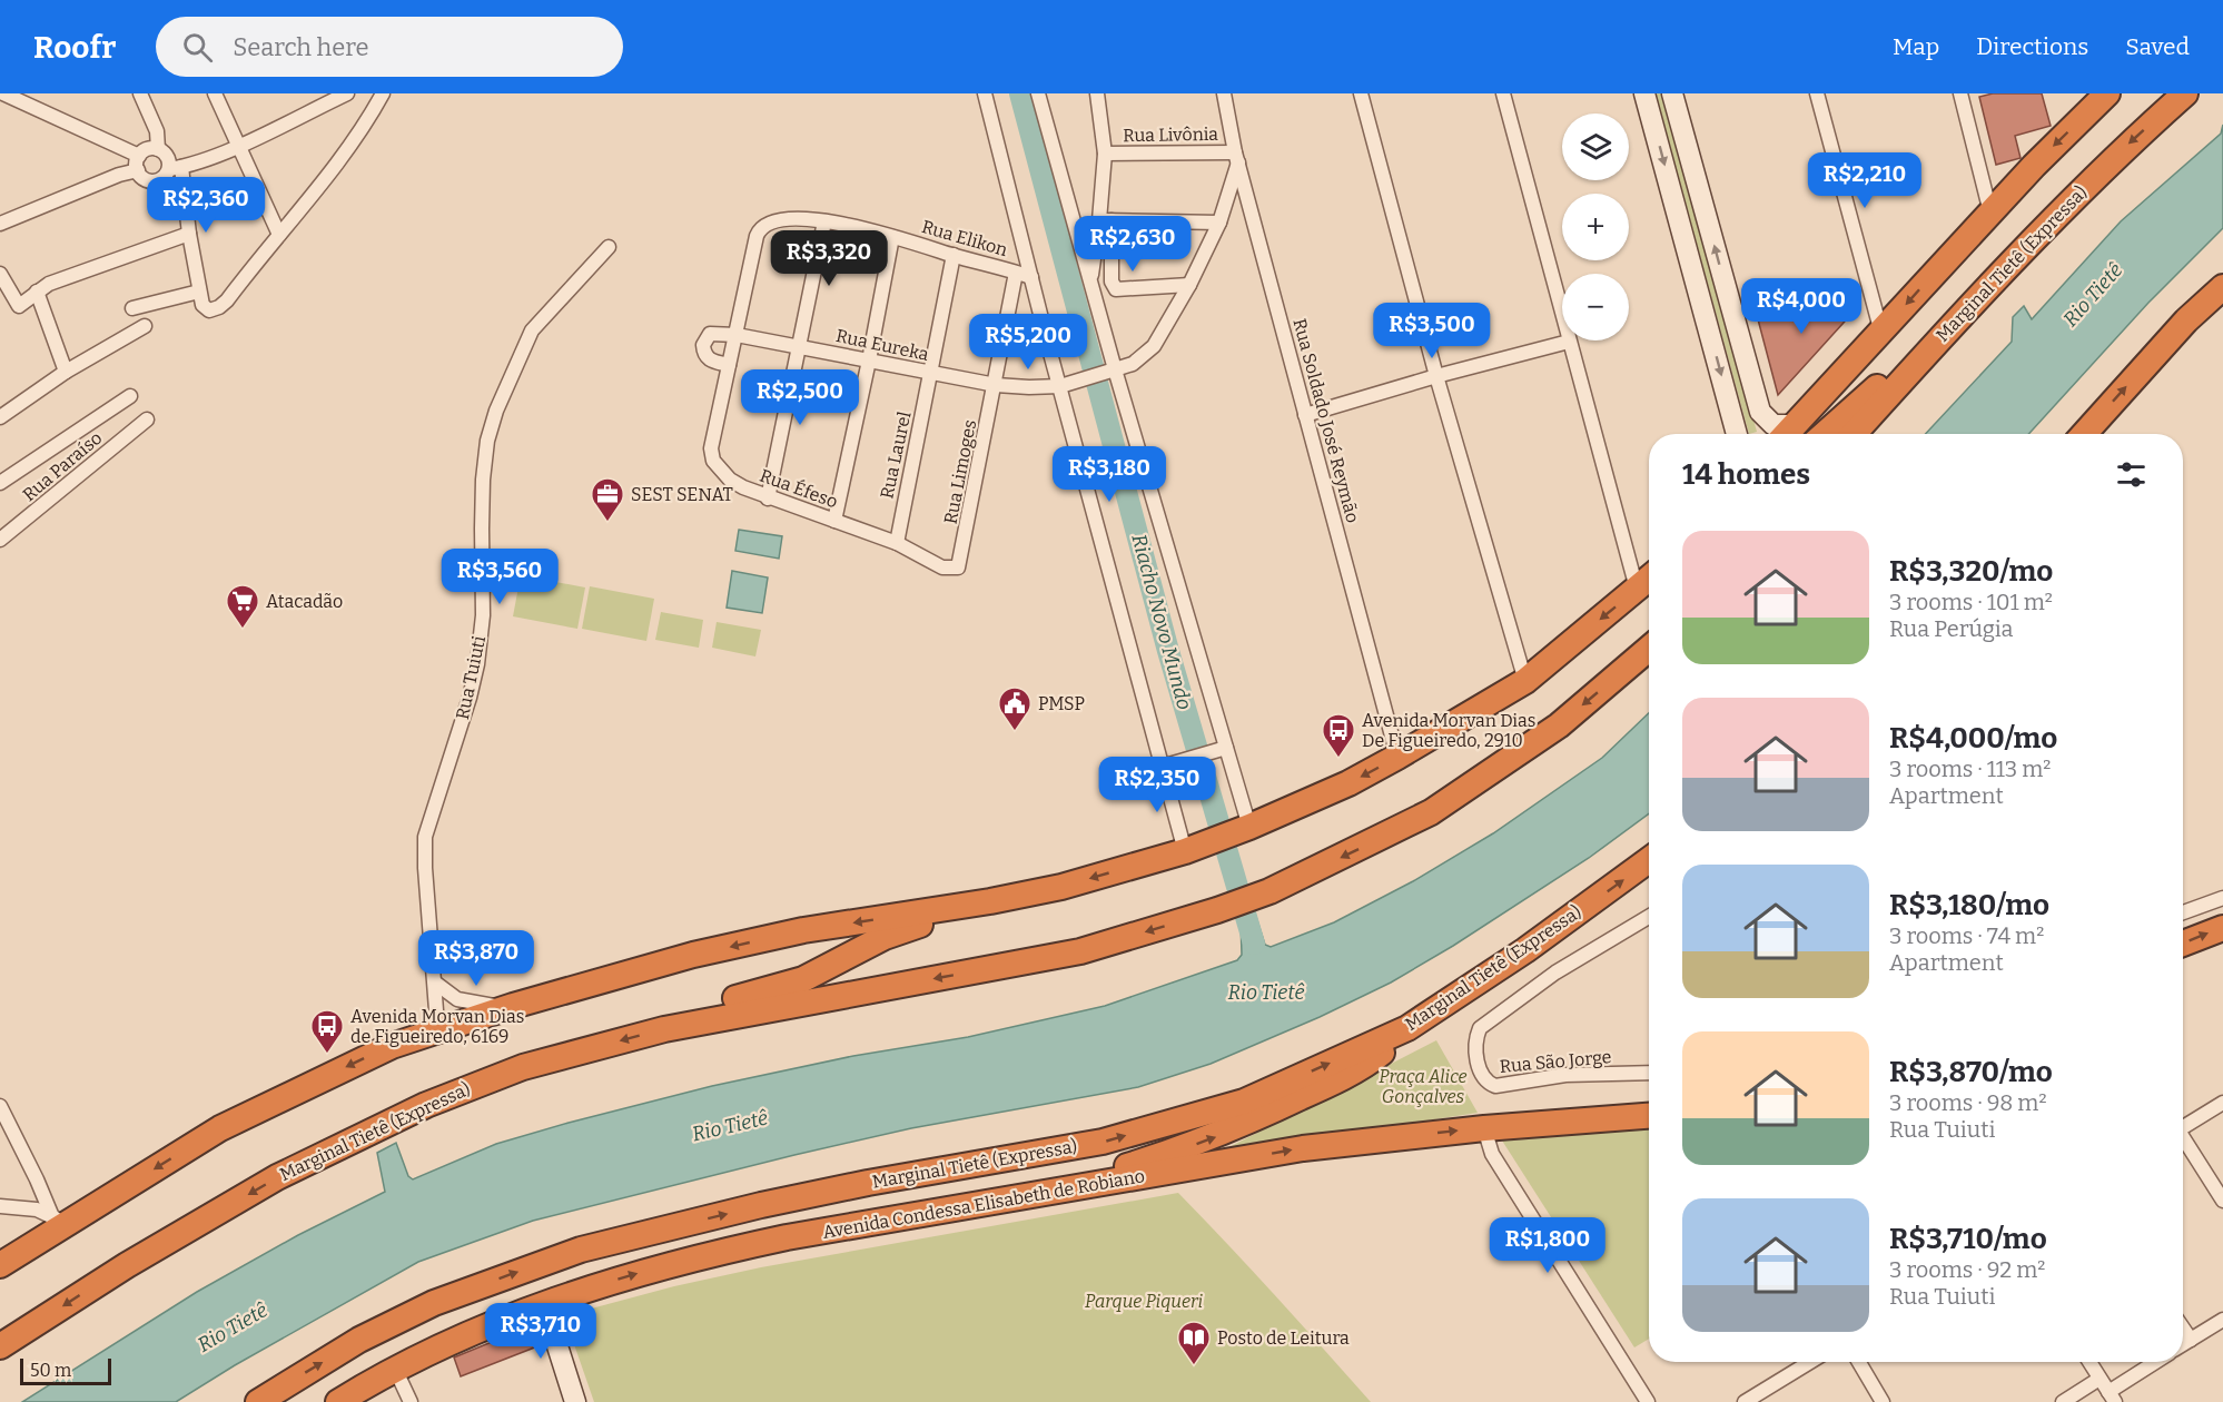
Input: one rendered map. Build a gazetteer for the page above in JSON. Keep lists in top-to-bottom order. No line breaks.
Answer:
{"streets":{"highway":["Marginal Tietê (Expressa)","Avenida Condessa Elisabeth de Robiano"],"street":["Rua Livônia","Rua Elikon","Rua Eureka","Rua Soldado José Reymão","Rua Laurel","Rua Paraíso","Rua Limoges","Rua Éfeso","Rua Tuiuti","Rua São Jorge"]},"crossings":[["Rua Livônia","Rua Eureka"],["Rua Livônia","Rua Soldado José Reymão"],["Rua Elikon","Rua Eureka"],["Rua Elikon","Rua Laurel"],["Rua Elikon","Rua Limoges"],["Rua Elikon","Rua Éfeso"],["Rua Eureka","Rua Soldado José Reymão"],["Rua Eureka","Rua Laurel"],["Rua Eureka","Rua Limoges"],["Rua Eureka","Rua Éfeso"],["Rua Laurel","Rua Éfeso"],["Rua Limoges","Rua Éfeso"]],"water":["Rio Tietê","Riacho Novo Mundo"],"parks":["Praça Alice Gonçalves","Parque Piqueri"],"places":{"office":["SEST SENAT"],"supermarket":["Atacadão"],"public building":["PMSP"],"bus stop":["Avenida Morvan Dias De Figueiredo, 2910","Avenida Morvan Dias de Figueiredo, 6169"],"library":["Posto de Leitura"]},"scale_bar":"50 m","page":{"header":"Roofr","search":"Search here","nav":["Map","Directions","Saved"],"map_buttons":["+","−"],"price":["R$2,210","R$2,360","R$2,630","R$3,320","R$4,000","R$3,500","R$5,200","R$2,500","R$3,180","R$3,560","R$2,350","R$3,870","R$1,800","R$3,710"],"heading":"14 homes","list":[{"name":"R$3,320/mo","note":"3 rooms · 101 m² · Rua Perúgia"},{"name":"R$4,000/mo","note":"3 rooms · 113 m² · Apartment"},{"name":"R$3,180/mo","note":"3 rooms · 74 m² · Apartment"},{"name":"R$3,870/mo","note":"3 rooms · 98 m² · Rua Tuiuti"},{"name":"R$3,710/mo","note":"3 rooms · 92 m² · Rua Tuiuti"}],"scale":"50 m"}}
